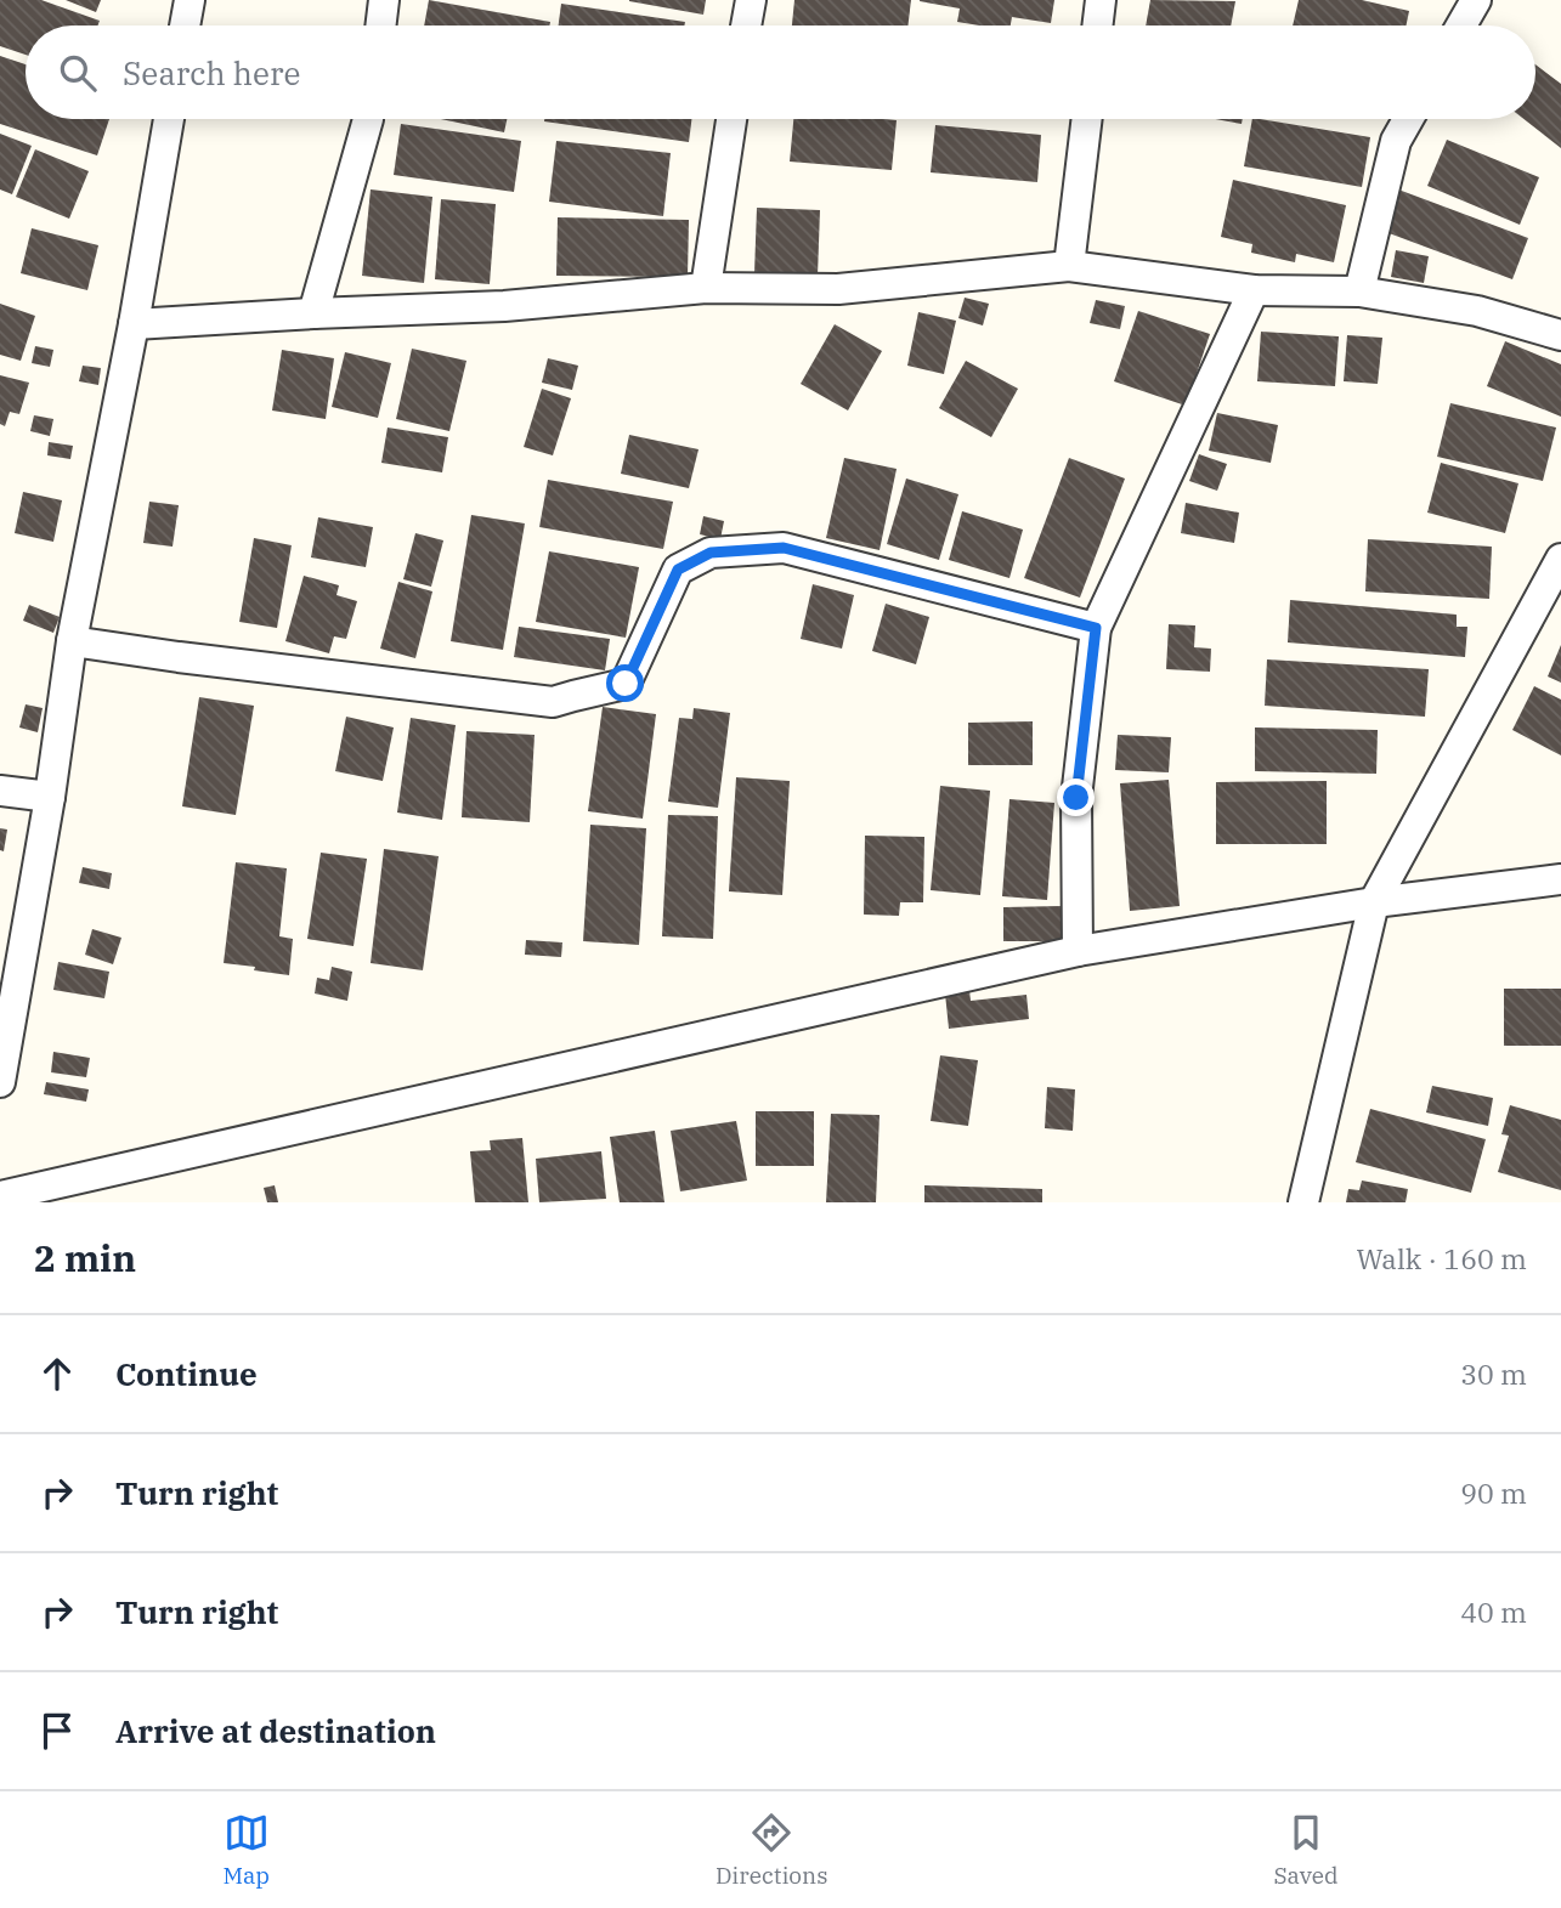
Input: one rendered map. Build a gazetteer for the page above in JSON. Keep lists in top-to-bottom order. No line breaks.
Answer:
{"page":{"search":"Search here","heading":["2 min","Walk · 160 m"],"list":[["Continue","30 m"],["Turn right","90 m"],["Turn right","40 m"],"Arrive at destination"],"nav":["Map","Directions","Saved"]}}
